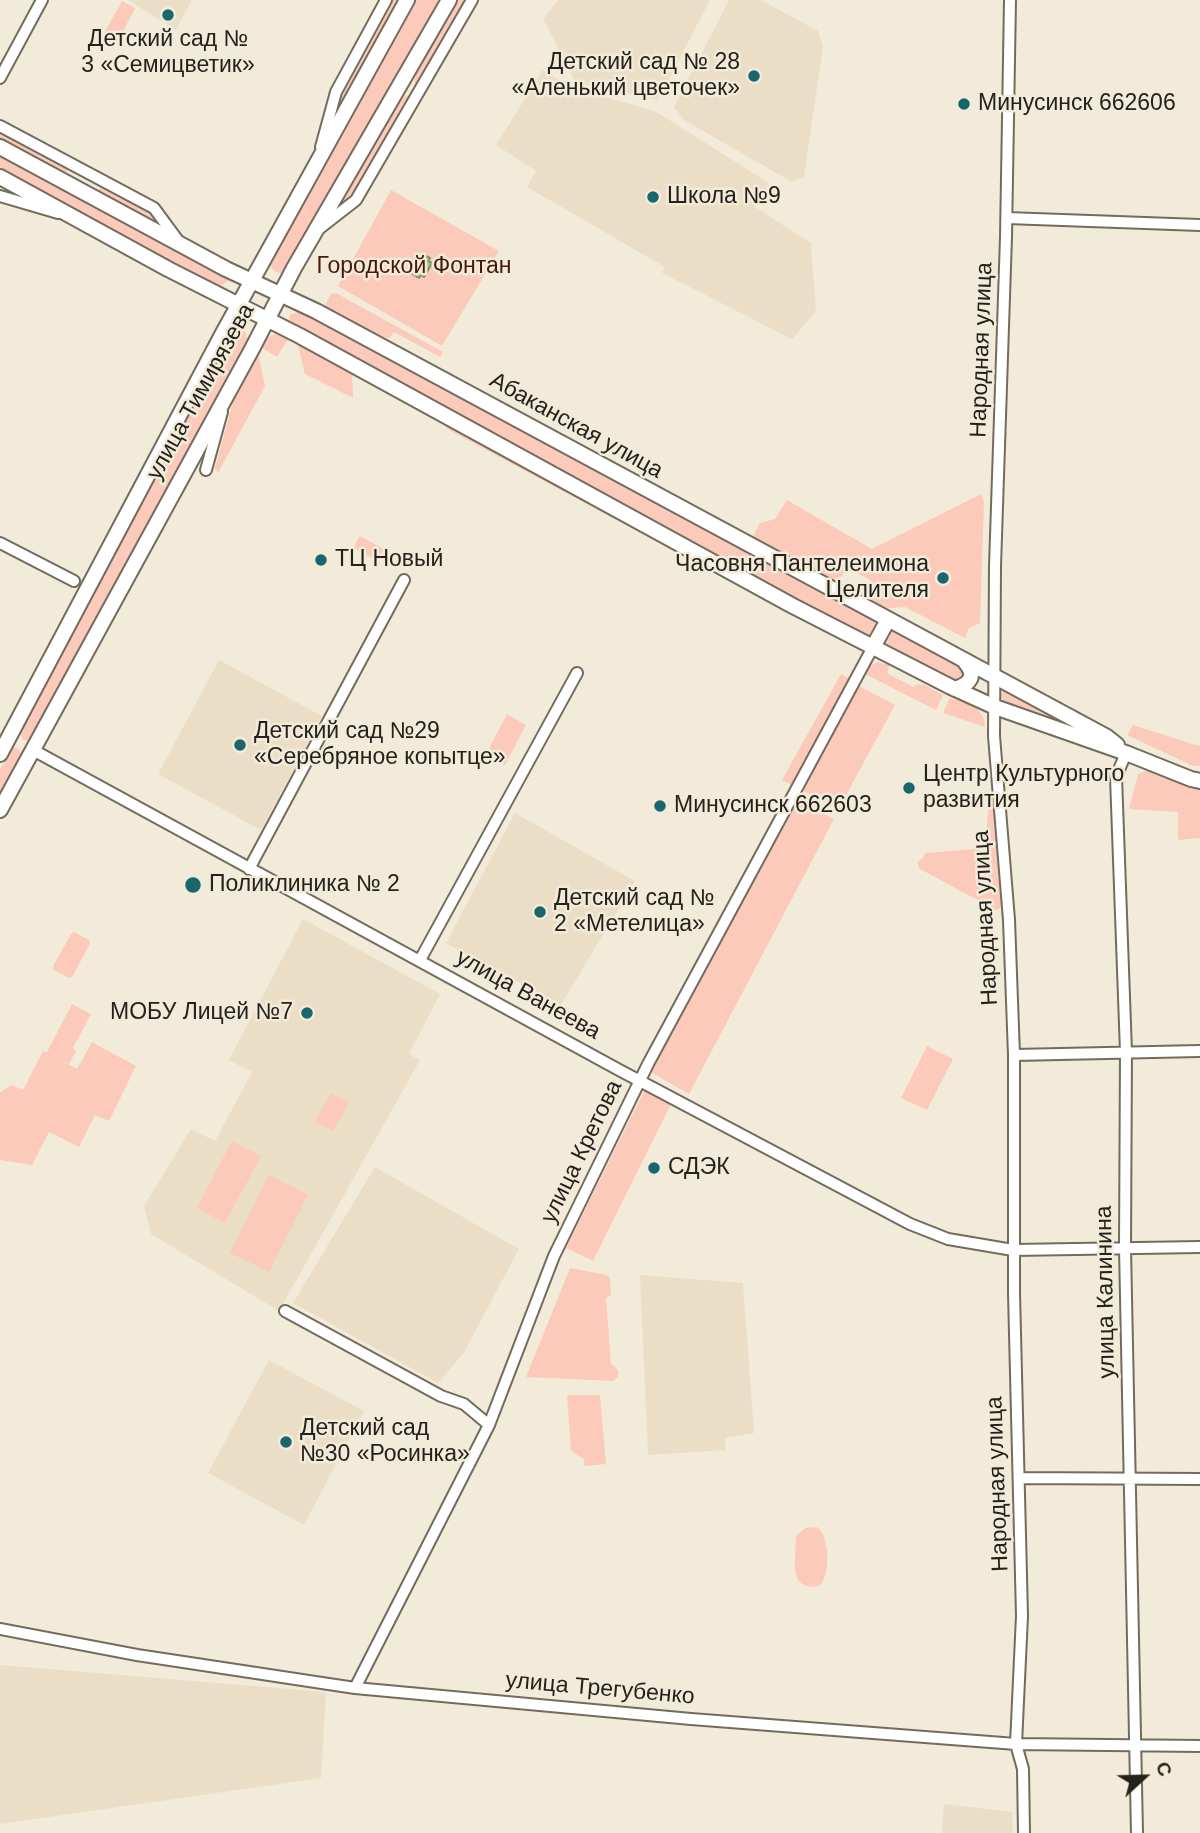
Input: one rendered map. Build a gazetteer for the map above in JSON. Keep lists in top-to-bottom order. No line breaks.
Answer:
{"streets":{"main road":["улица Тимирязева","Абаканская улица"],"street":["Народная улица","улица Ванеева","улица Кретова","улица Калинина","улица Трегубенко"]},"crossings":[["Народная улица","Абаканская улица"],["Народная улица","улица Ванеева"],["Народная улица","улица Трегубенко"],["улица Тимирязева","Абаканская улица"],["улица Тимирязева","улица Ванеева"],["Абаканская улица","улица Кретова"],["Абаканская улица","улица Калинина"],["улица Ванеева","улица Кретова"],["улица Ванеева","улица Калинина"],["улица Кретова","улица Трегубенко"],["улица Калинина","улица Трегубенко"]],"parks":["Городской Фонтан"],"places":["Детский сад № 3 «Семицветик»","Детский сад № 28 «Аленький цветочек»","Минусинск 662606","Школа №9","ТЦ Новый","Часовня Пантелеимона Целителя","Детский сад №29 «Серебряное копытце»","Центр Культурного развития","Минусинск 662603","Поликлиника № 2","Детский сад № 2 «Метелица»","МОБУ Лицей №7","СДЭК","Детский сад №30 «Росинка»"],"north":"right"}
